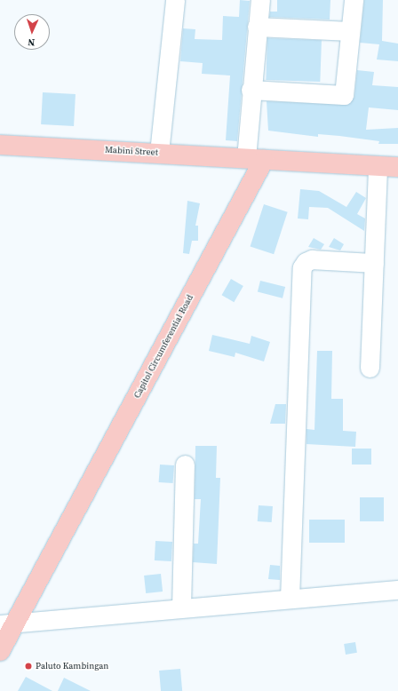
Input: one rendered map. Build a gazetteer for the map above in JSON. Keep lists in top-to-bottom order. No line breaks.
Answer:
{"streets":{"main road":["Mabini Street","Capitol Circumferential Road"]},"crossings":[["Mabini Street","Capitol Circumferential Road"]],"places":["Paluto Kambingan"],"north":"bottom"}
